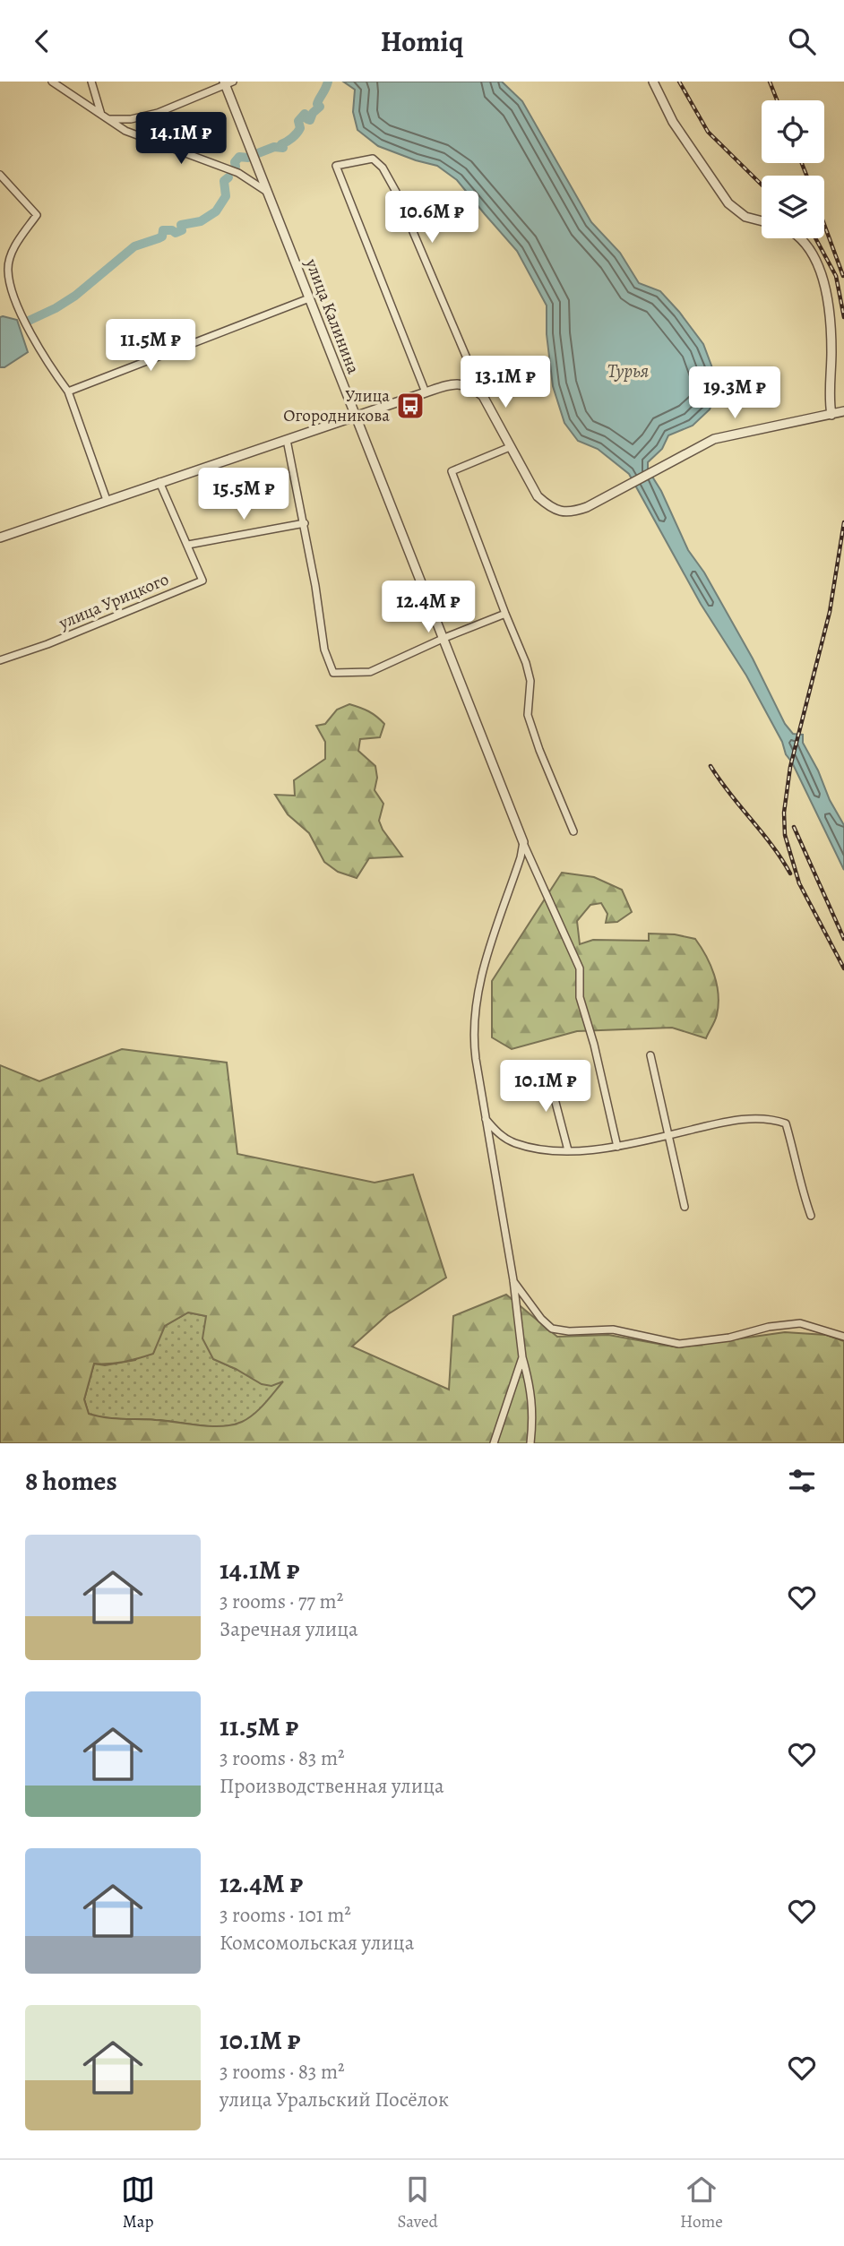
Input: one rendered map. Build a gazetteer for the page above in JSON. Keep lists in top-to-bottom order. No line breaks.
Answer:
{"streets":{"street":["улица Калинина","улица Урицкого"]},"water":["Турья"],"places":{"bus stop":["Улица Огородникова"]},"page":{"header":"Homiq","price":["14.1M ₽","10.6M ₽","11.5M ₽","13.1M ₽","19.3M ₽","15.5M ₽","12.4M ₽","10.1M ₽"],"heading":"8 homes","list":[{"name":"14.1M ₽","note":"3 rooms · 77 m² · Заречная улица"},{"name":"11.5M ₽","note":"3 rooms · 83 m² · Производственная улица"},{"name":"12.4M ₽","note":"3 rooms · 101 m² · Комсомольская улица"},{"name":"10.1M ₽","note":"3 rooms · 83 m² · улица Уральский Посёлок"}],"tabs":["Map","Saved","Home"]}}
